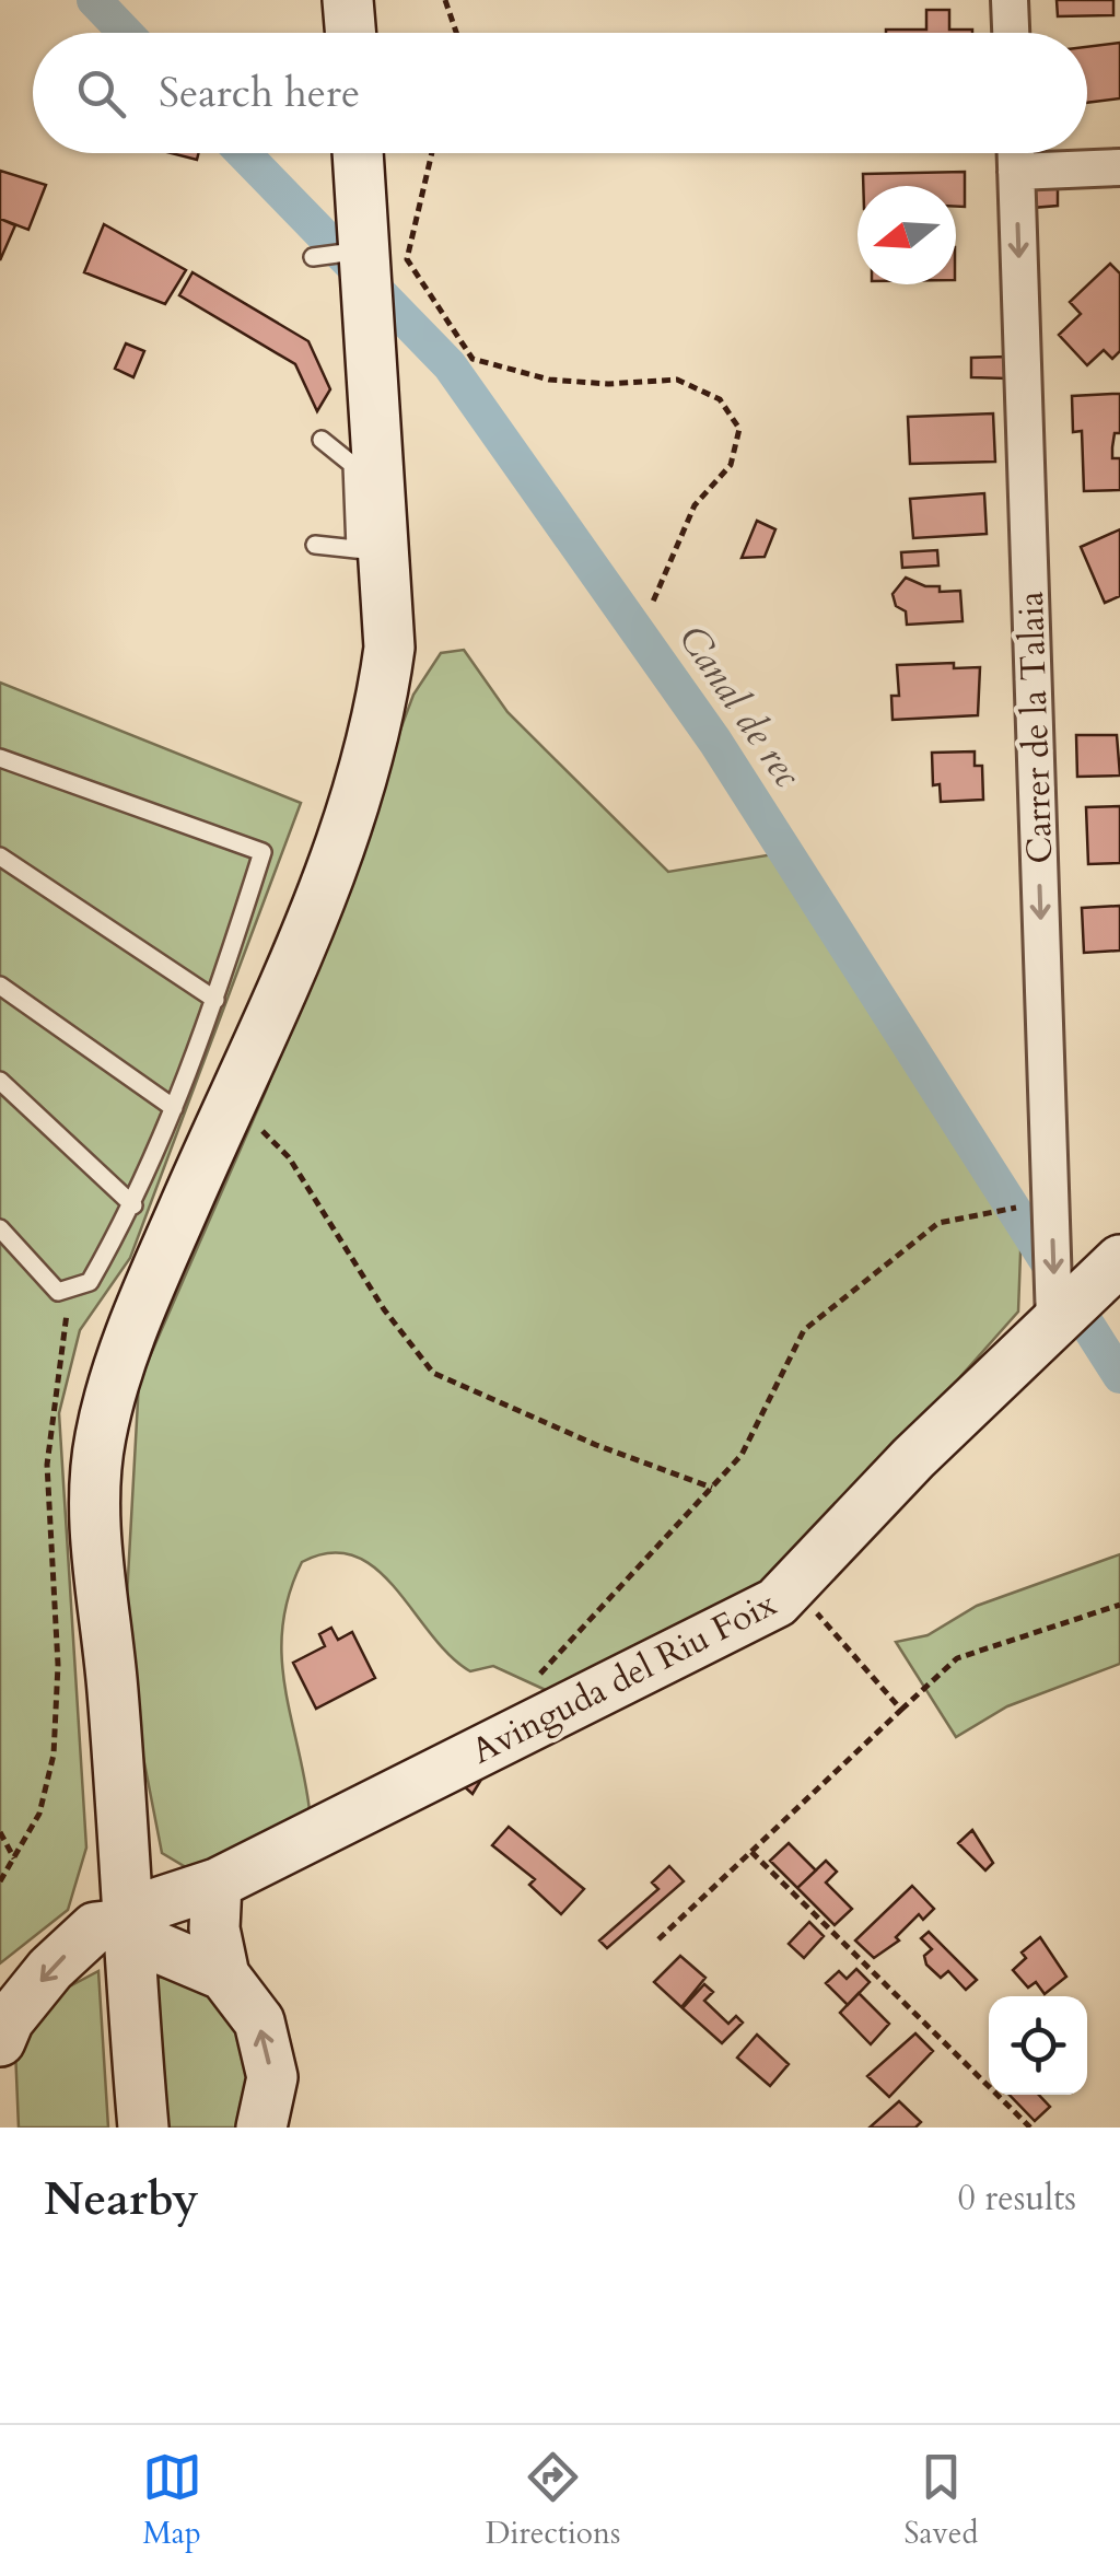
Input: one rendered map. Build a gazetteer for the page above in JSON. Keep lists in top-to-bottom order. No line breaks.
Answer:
{"streets":{"street":["Carrer de la Talaia","Avinguda del Riu Foix"]},"crossings":[["Carrer de la Talaia","Avinguda del Riu Foix"]],"one_way":["Carrer de la Talaia"],"water":["Canal de rec"],"north":"left","page":{"search":"Search here","heading":["Nearby","0 results"],"nav":["Map","Directions","Saved"]}}
